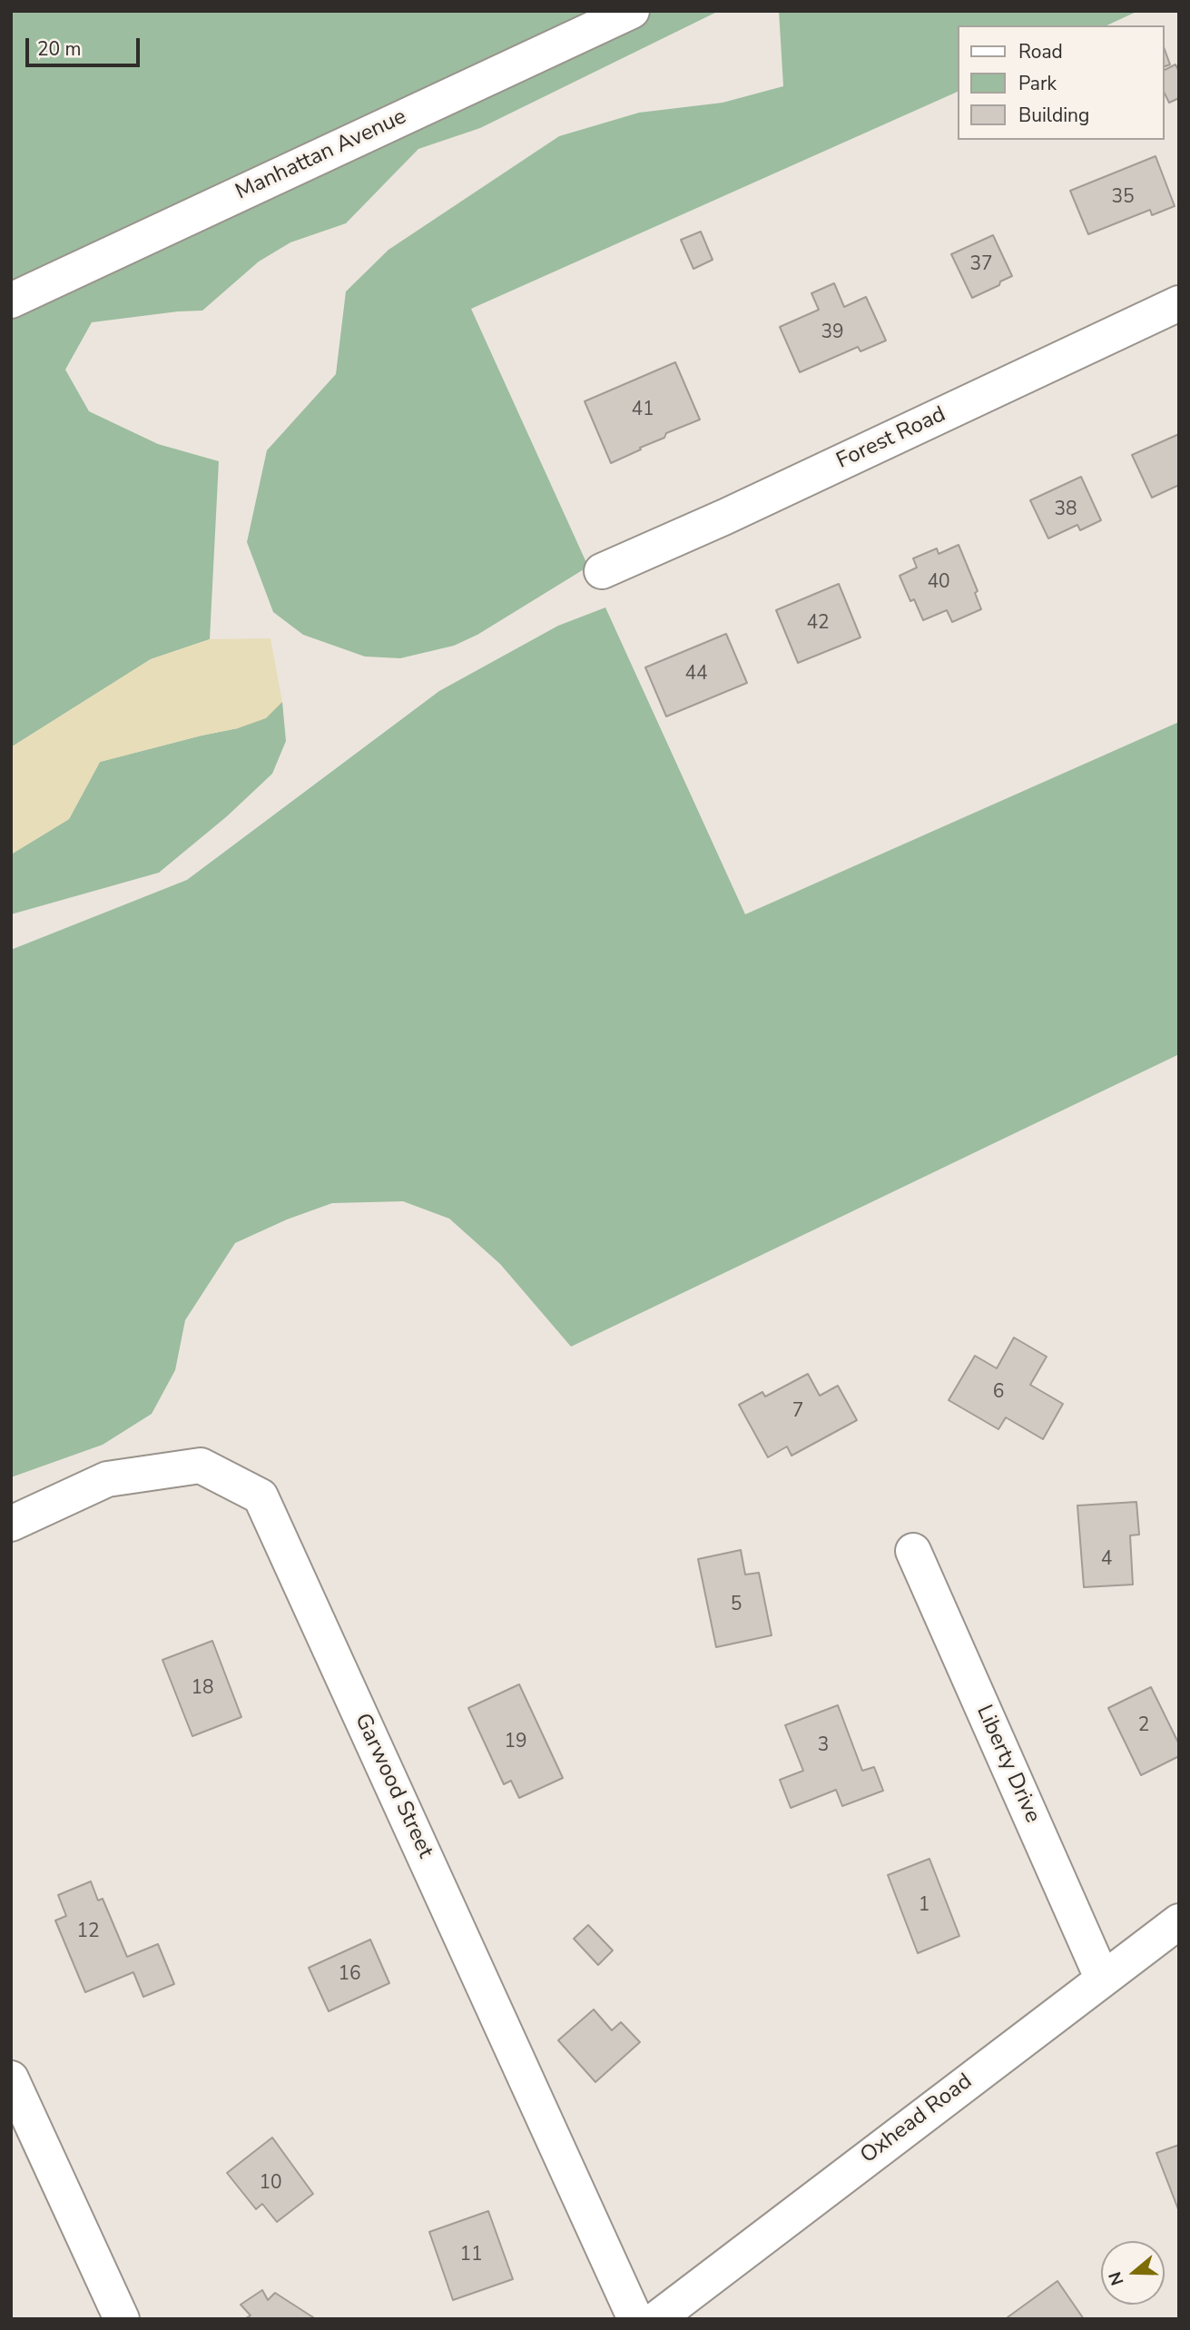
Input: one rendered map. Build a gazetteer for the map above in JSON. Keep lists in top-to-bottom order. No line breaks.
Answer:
{"streets":{"street":["Manhattan Avenue","Forest Road","Liberty Drive","Garwood Street","Oxhead Road"]},"crossings":[["Liberty Drive","Oxhead Road"]],"house_numbers":["35","37","39","41","38","40","42","44","6","7","4","5","18","2","19","3","1","12","16","10","11"],"legend":["Road","Park","Building"],"scale_bar":"20 m","north":"left"}
